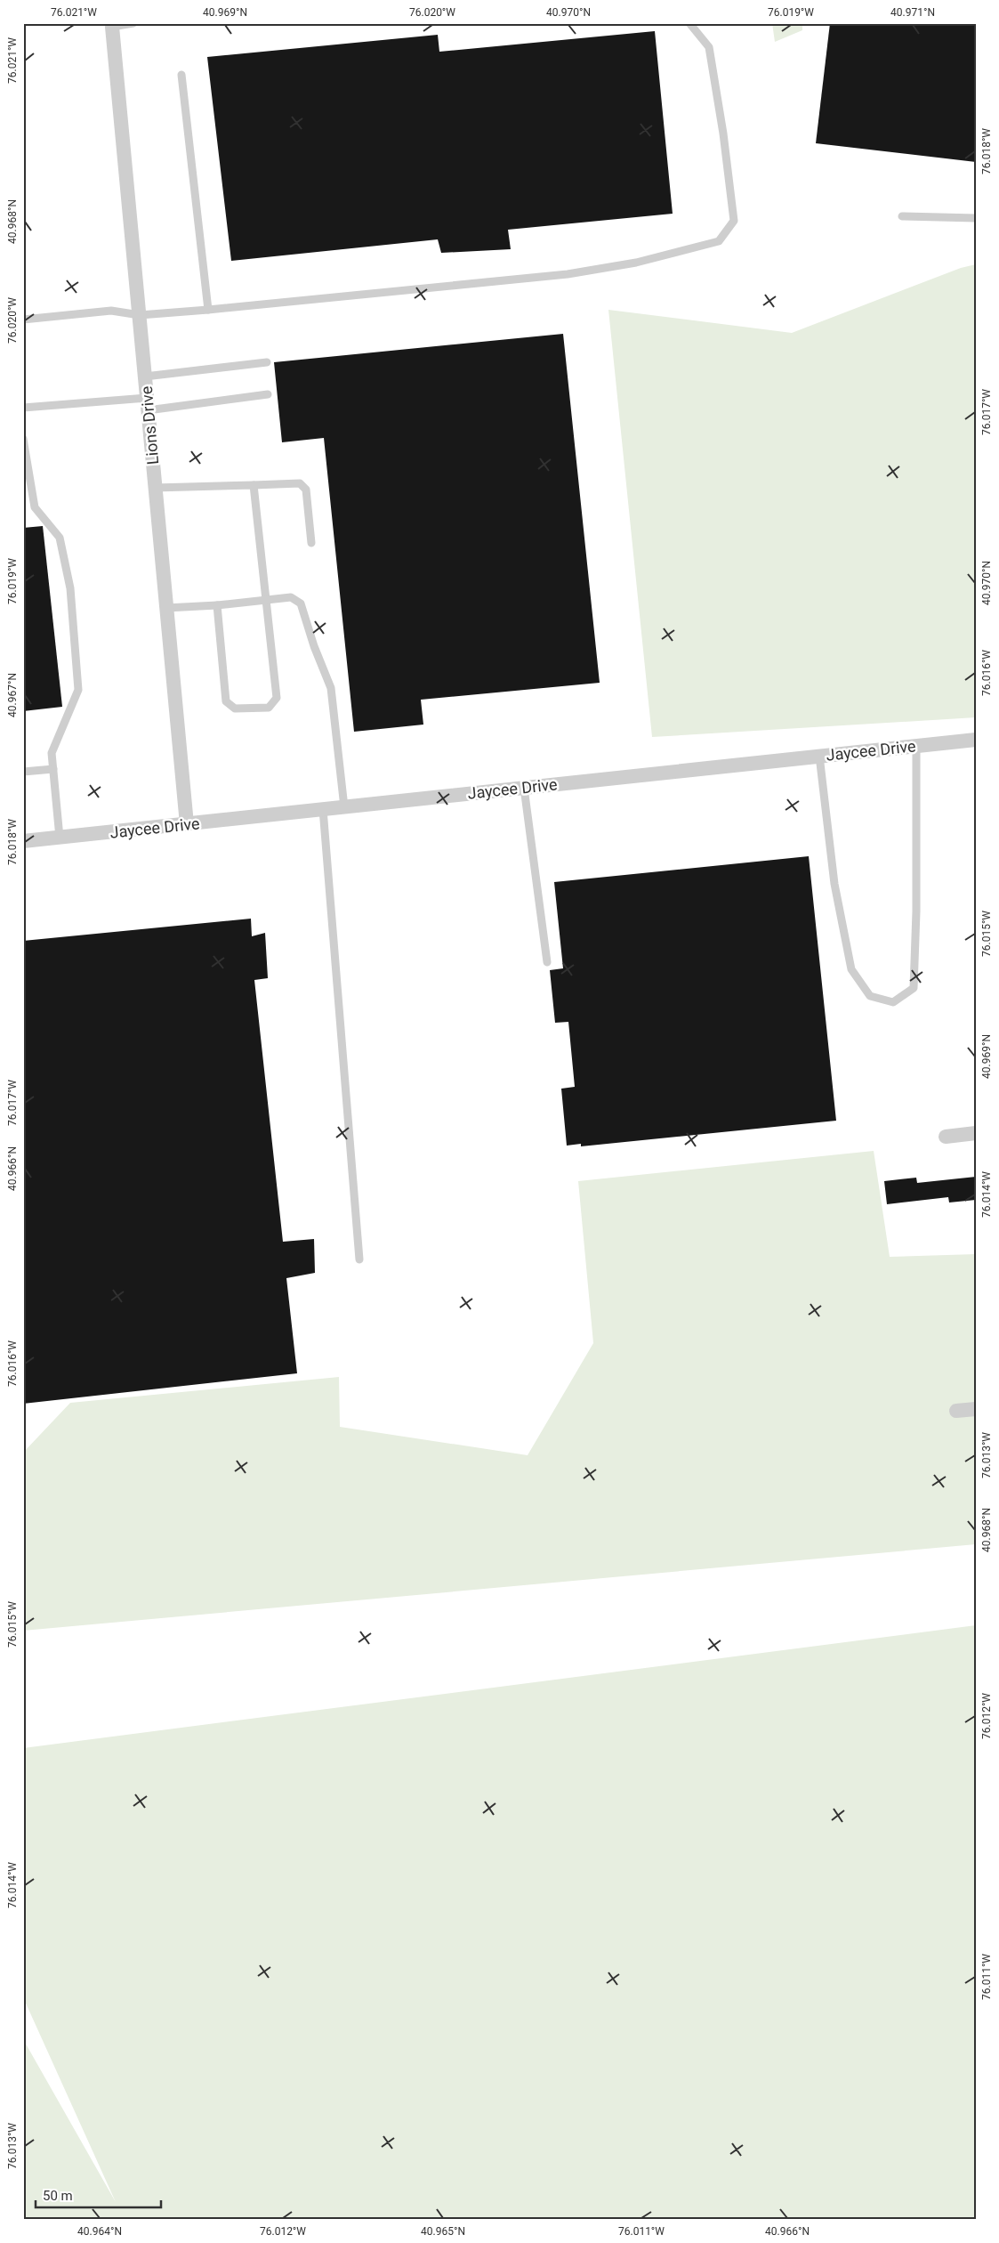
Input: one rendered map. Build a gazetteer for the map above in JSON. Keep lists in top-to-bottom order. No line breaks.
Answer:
{"streets":{"street":["Lions Drive","Jaycee Drive"]},"crossings":[["Lions Drive","Jaycee Drive"]],"scale_bar":"50 m","coordinates":["76.021°W","40.969°N","76.020°W","40.970°N","76.019°W","40.971°N","76.018°W","40.968°N","76.017°W","76.016°W","40.967°N","76.015°W","40.966°N","76.014°W","76.013°W","76.012°W","76.011°W","40.964°N","40.965°N"]}
